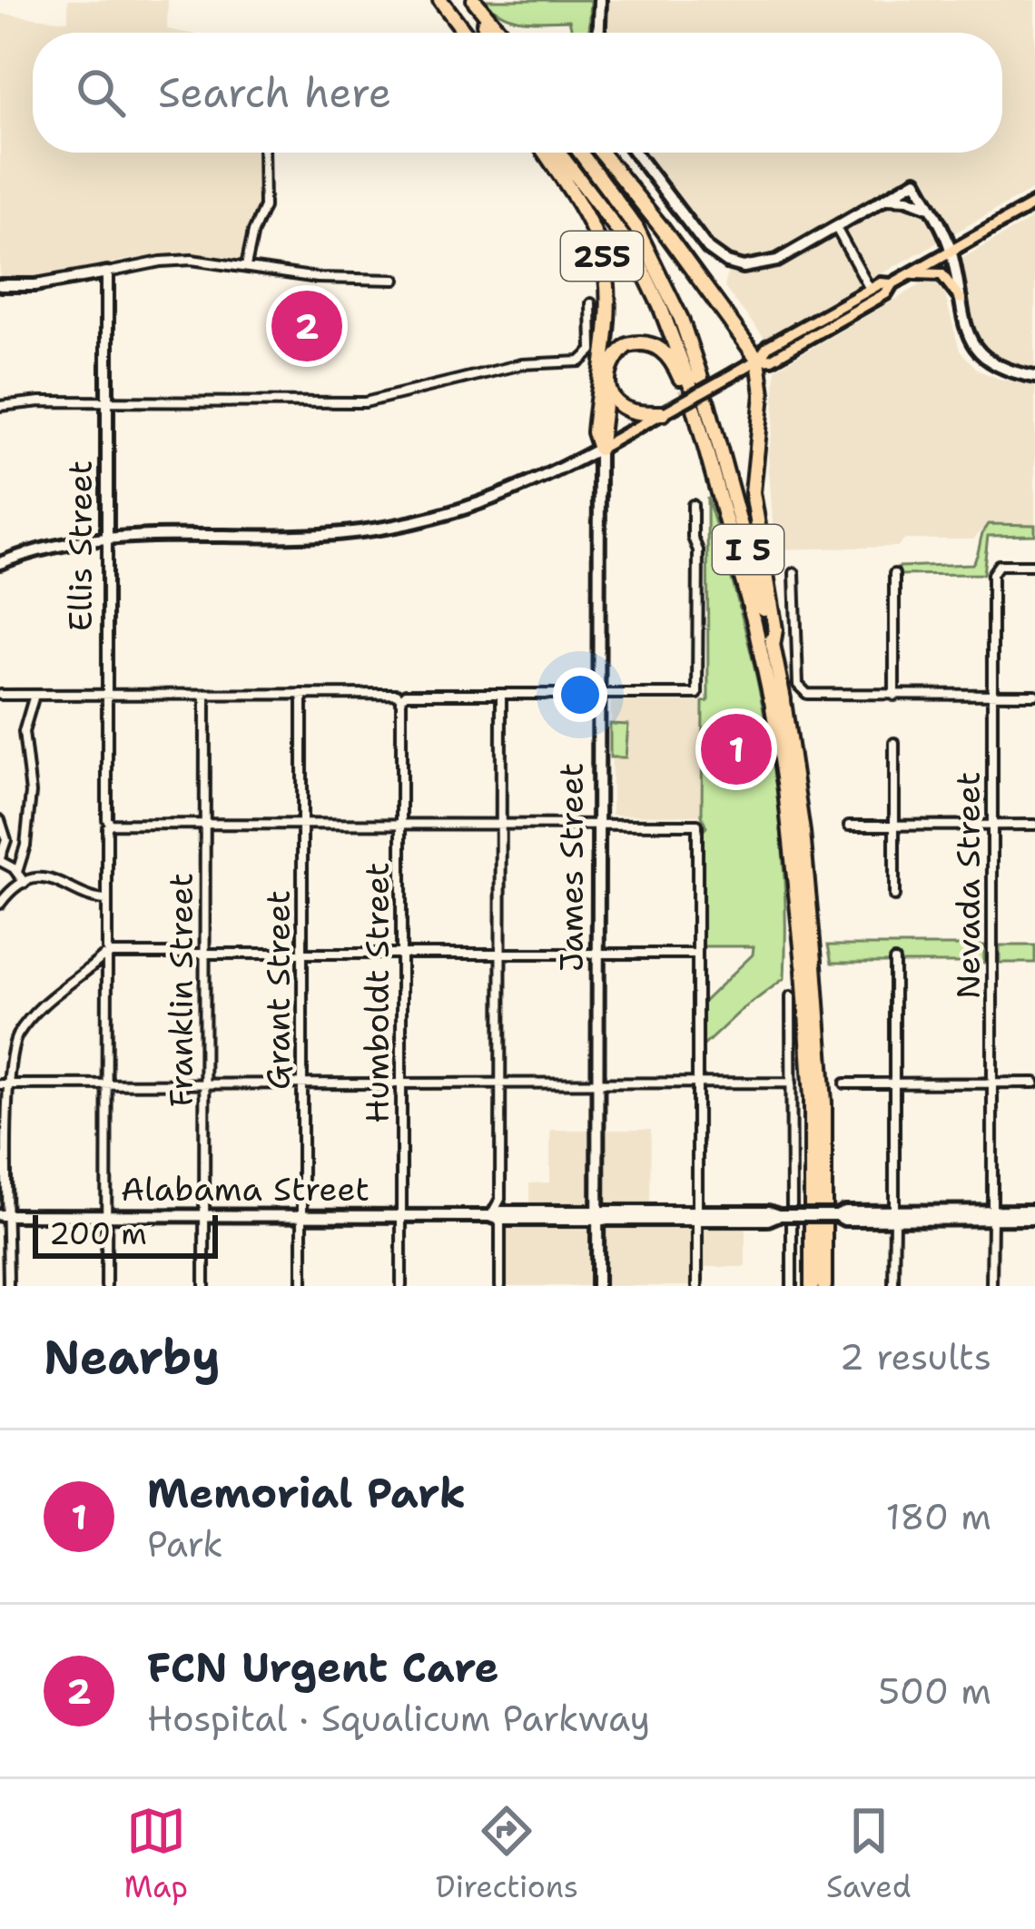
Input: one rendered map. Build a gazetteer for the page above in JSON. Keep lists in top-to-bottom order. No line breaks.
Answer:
{"streets":{"highway":["255","I 5"],"main road":["Ellis Street","James Street","Alabama Street"],"street":["Nevada Street","Franklin Street","Grant Street","Humboldt Street"]},"crossings":[["255","James Street"],["Ellis Street","Alabama Street"],["I 5","Alabama Street"],["James Street","Alabama Street"],["Nevada Street","Alabama Street"],["Franklin Street","Alabama Street"],["Grant Street","Alabama Street"],["Humboldt Street","Alabama Street"]],"scale_bar":"200 m","page":{"search":"Search here","pins":["2","1"],"scale":"200 m","heading":["Nearby","2 results"],"list":[{"mark":"1","name":"Memorial Park","note":"Park","value":"180 m"},{"mark":"2","name":"FCN Urgent Care","note":"Hospital · Squalicum Parkway","value":"500 m"}],"nav":["Map","Directions","Saved"]}}
